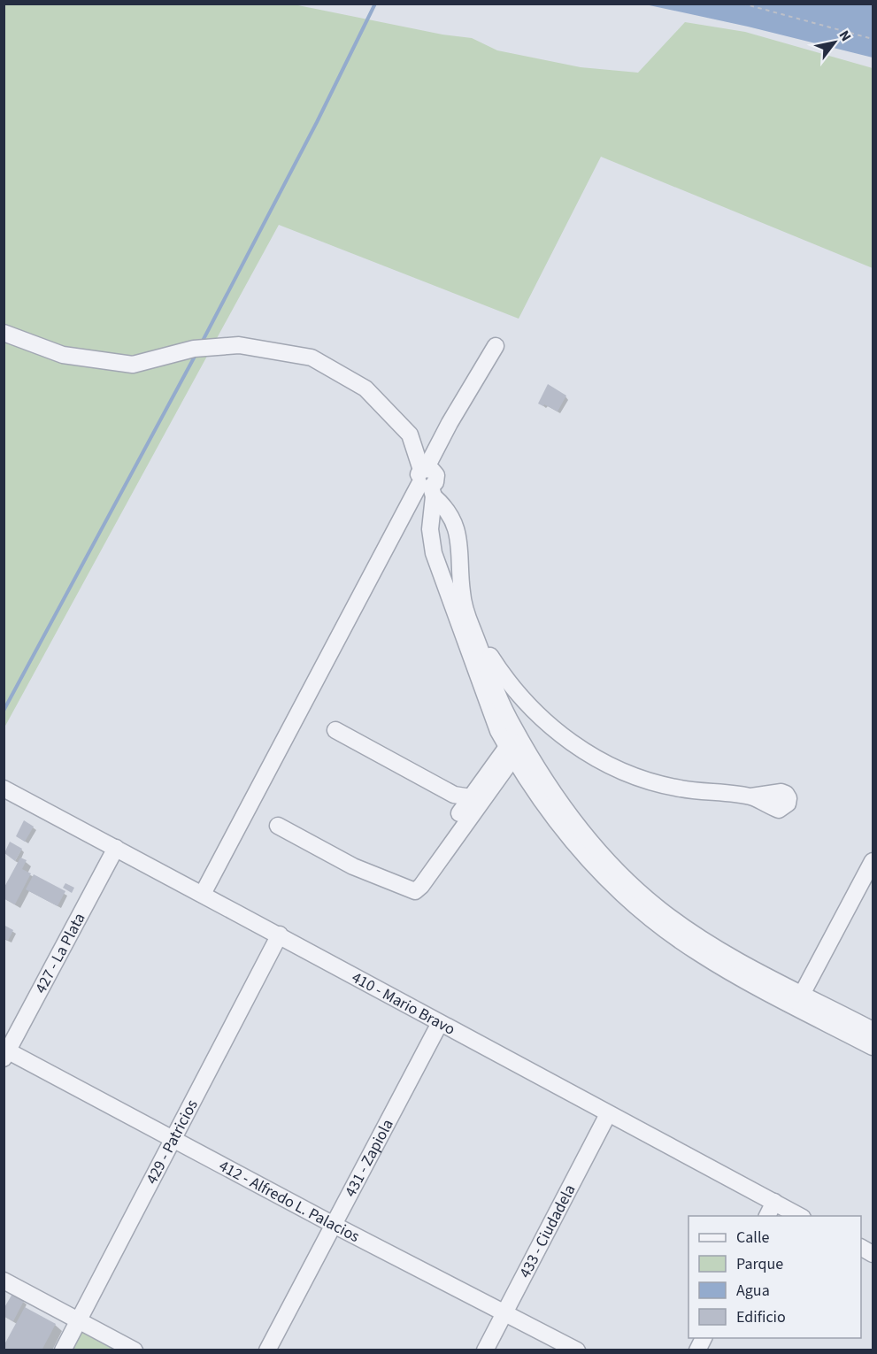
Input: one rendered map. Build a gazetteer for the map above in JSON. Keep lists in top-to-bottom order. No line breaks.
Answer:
{"streets":{"street":["427 - La Plata","410 - Mario Bravo","429 - Patricios","431 - Zapiola","412 - Alfredo L. Palacios","433 - Ciudadela"]},"crossings":[["427 - La Plata","410 - Mario Bravo"],["427 - La Plata","412 - Alfredo L. Palacios"],["410 - Mario Bravo","429 - Patricios"],["410 - Mario Bravo","431 - Zapiola"],["410 - Mario Bravo","433 - Ciudadela"],["429 - Patricios","412 - Alfredo L. Palacios"],["431 - Zapiola","412 - Alfredo L. Palacios"],["412 - Alfredo L. Palacios","433 - Ciudadela"]],"legend":["Calle","Parque","Agua","Edificio"],"north":"top right"}
